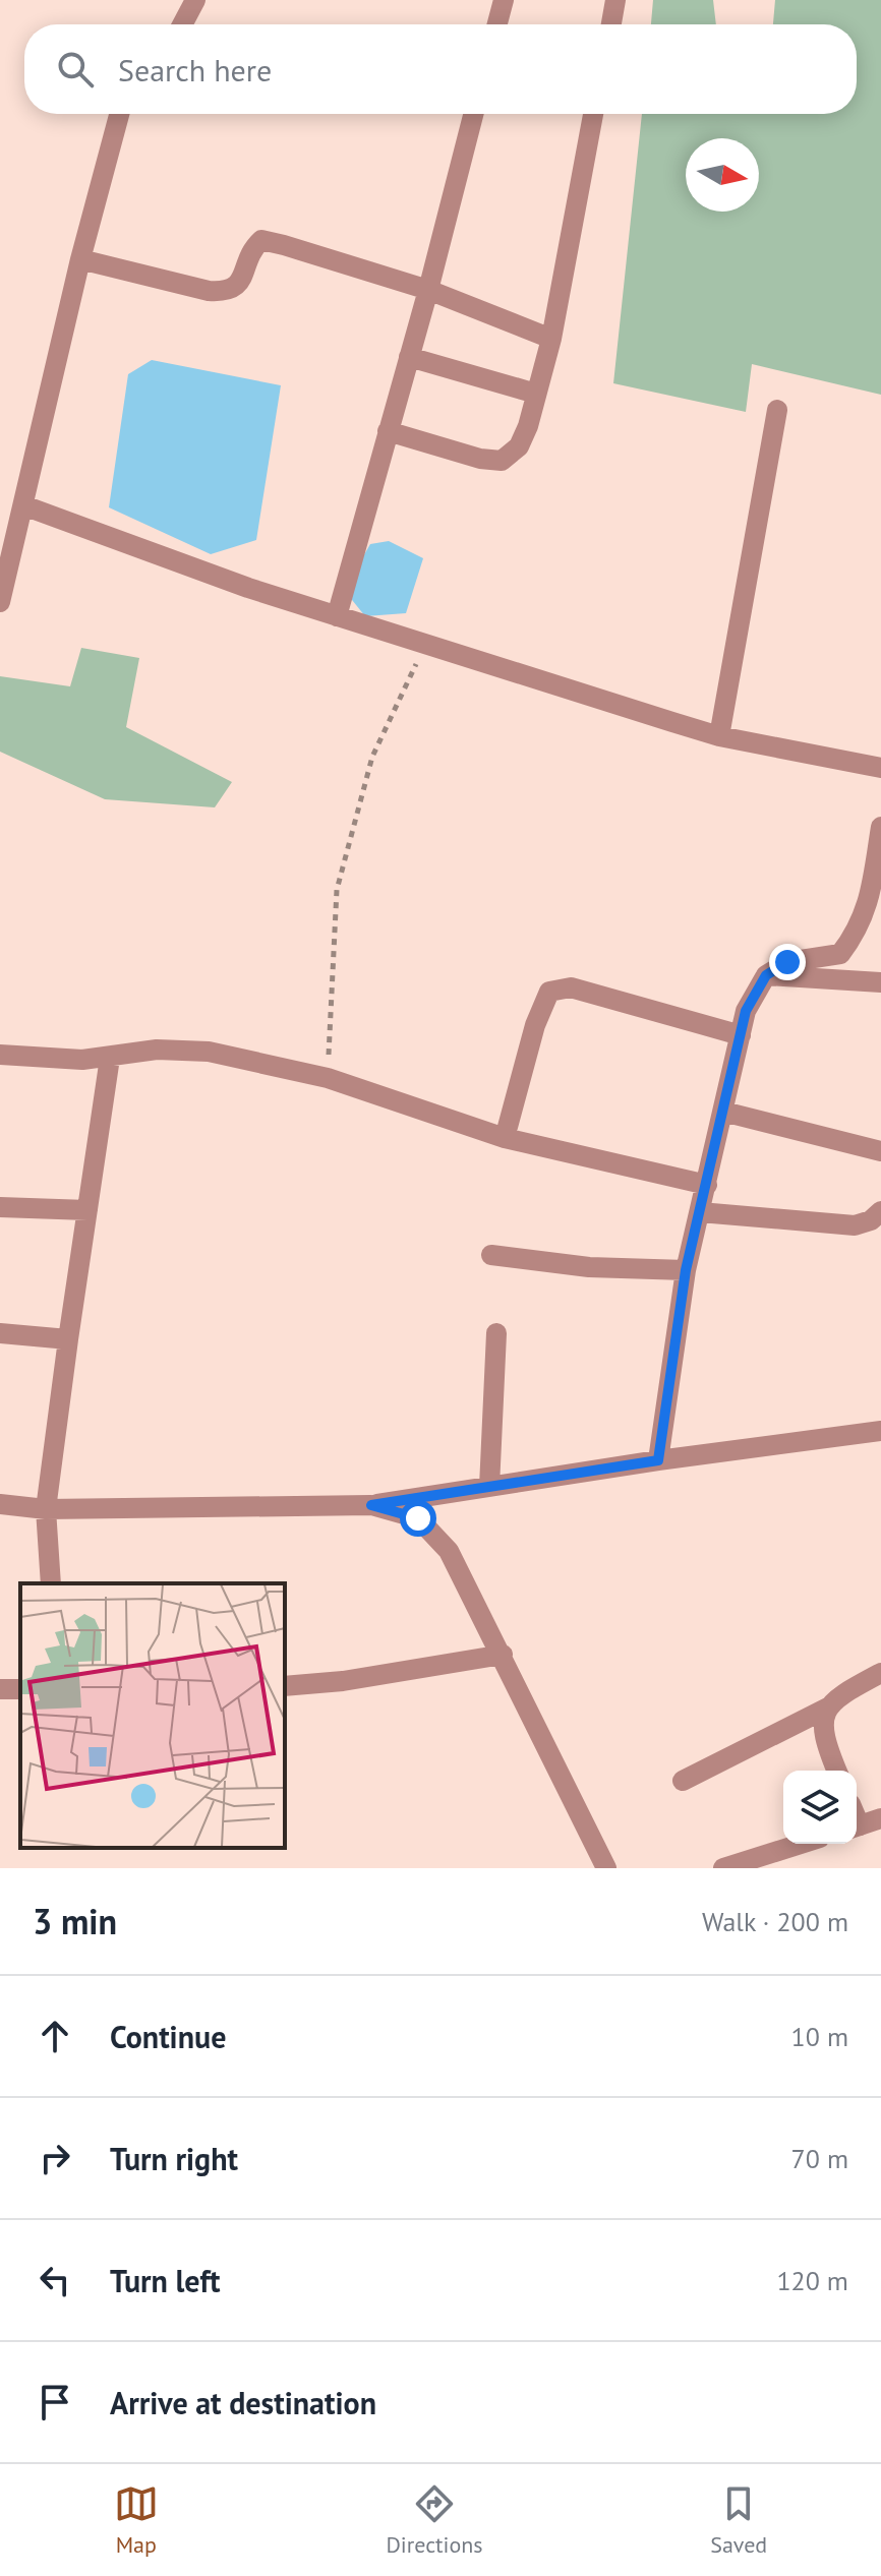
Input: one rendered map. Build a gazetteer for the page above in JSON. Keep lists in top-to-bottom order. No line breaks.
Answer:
{"north":"right","page":{"search":"Search here","heading":["3 min","Walk · 200 m"],"list":[["Continue","10 m"],["Turn right","70 m"],["Turn left","120 m"],"Arrive at destination"],"nav":["Map","Directions","Saved"]}}
